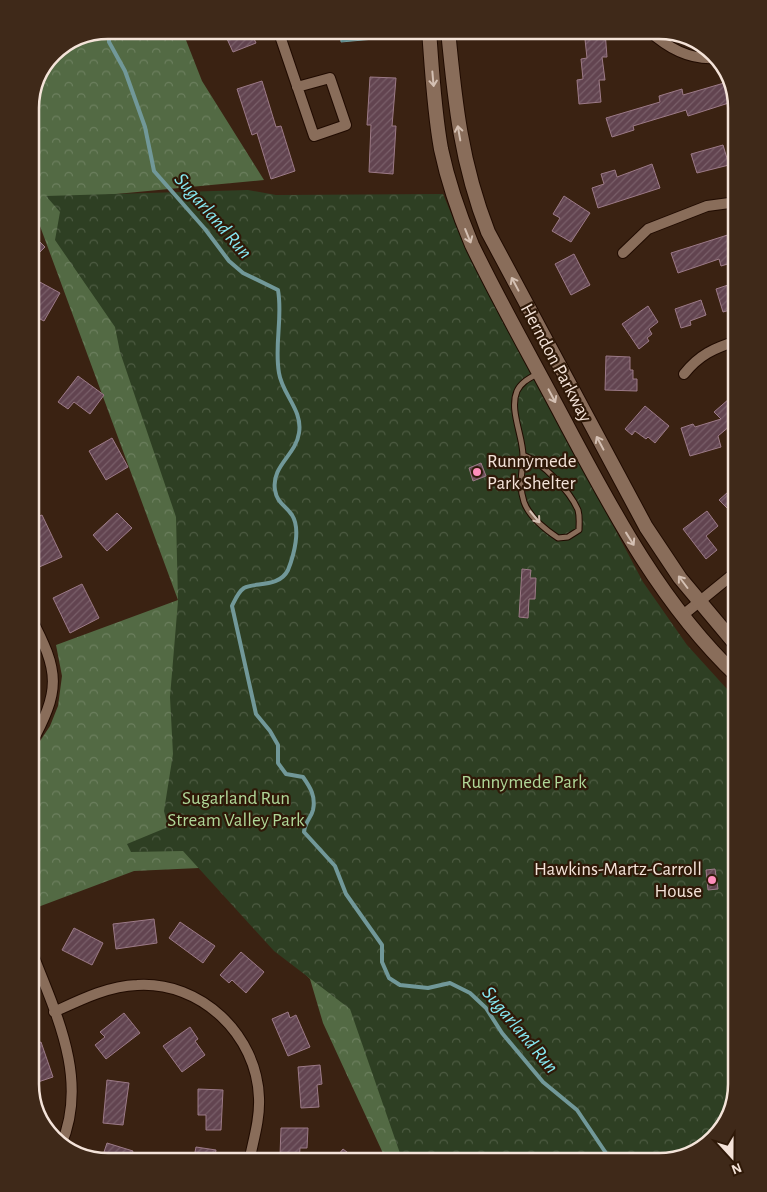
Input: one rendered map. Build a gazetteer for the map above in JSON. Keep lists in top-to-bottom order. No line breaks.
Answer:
{"streets":{"main road":["Herndon Parkway"]},"water":["Sugarland Run"],"parks":["Runnymede Park","Sugarland Run Stream Valley Park"],"places":["Runnymede Park Shelter","Hawkins-Martz-Carroll House"],"north":"bottom"}
